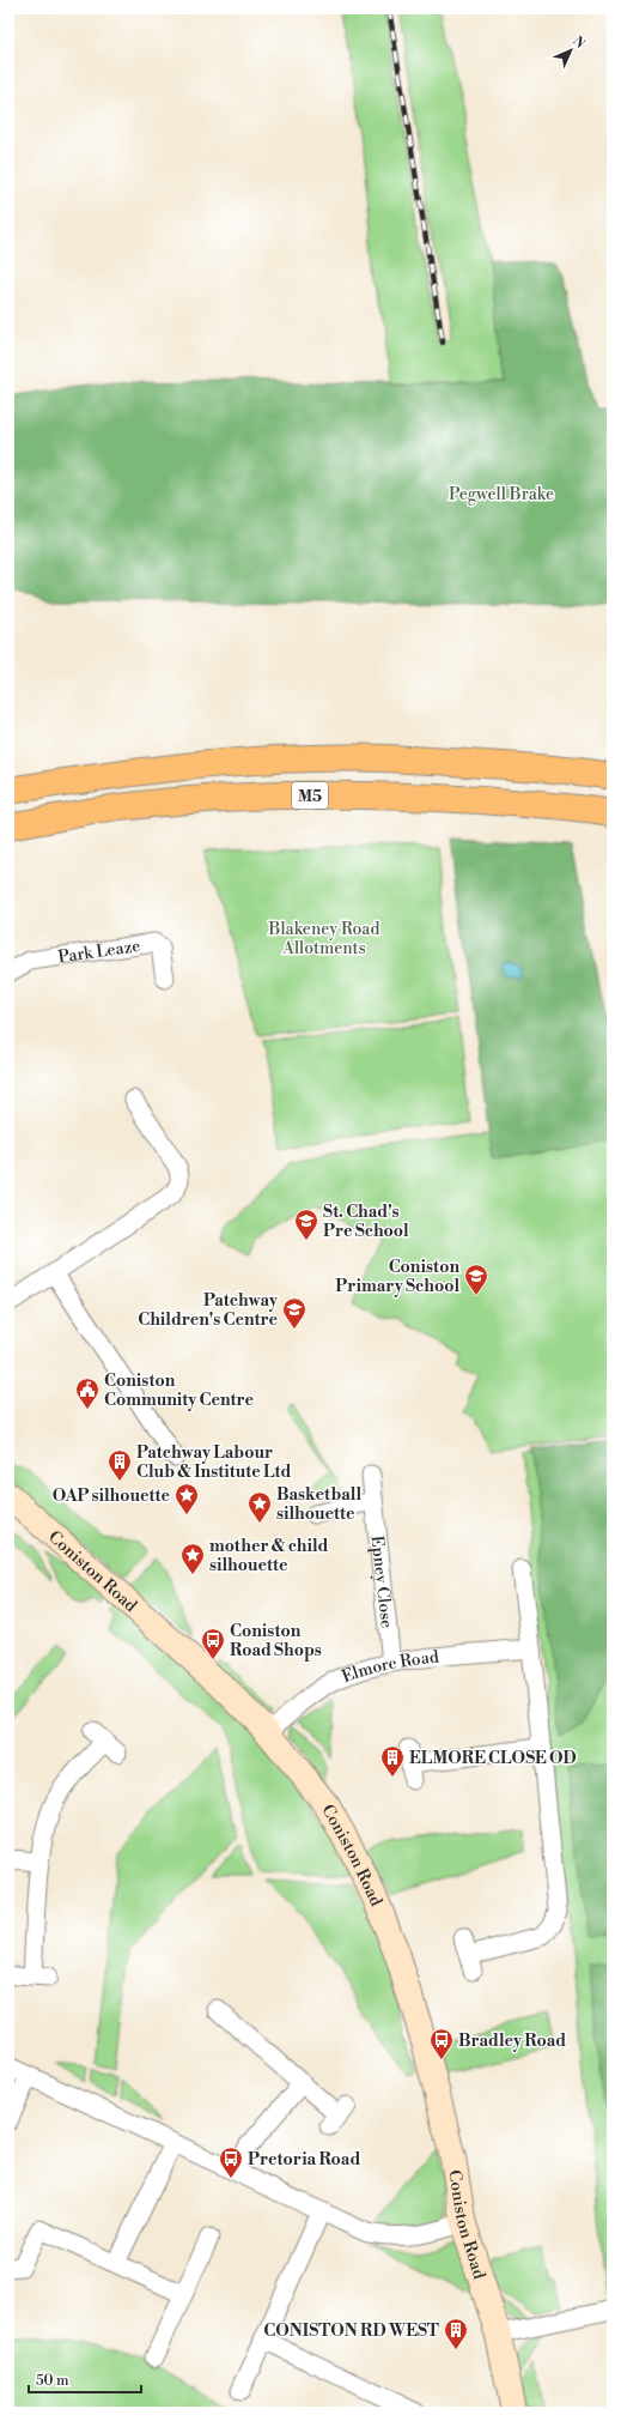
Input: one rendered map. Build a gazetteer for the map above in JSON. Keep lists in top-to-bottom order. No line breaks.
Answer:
{"streets":{"highway":["M5"],"street":["Park Leaze","Coniston Road","Epney Close","Elmore Road"]},"crossings":[["Coniston Road","Elmore Road"],["Epney Close","Elmore Road"]],"parks":["Pegwell Brake","Blakeney Road Allotments"],"places":{"school or university":["St. Chad's Pre School","Coniston Primary School","Patchway Children's Centre"],"public building":["Coniston Community Centre"],"building":["Patchway Labour Club & Institute Ltd","ELMORE CLOSE OD","CONISTON RD WEST"],"place":["OAP silhouette","Basketball silhouette","mother & child silhouette"],"bus stop":["Coniston Road Shops","Bradley Road","Pretoria Road"]},"scale_bar":"50 m","north":"top right"}
